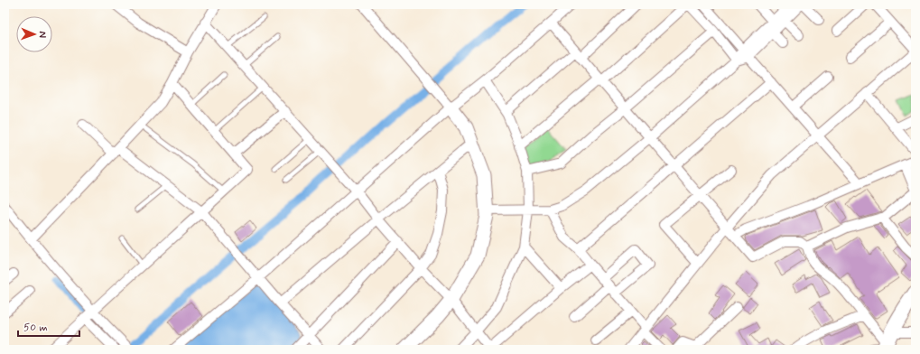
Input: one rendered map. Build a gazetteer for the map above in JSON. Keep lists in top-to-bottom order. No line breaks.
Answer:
{"scale_bar":"50 m","north":"right"}
